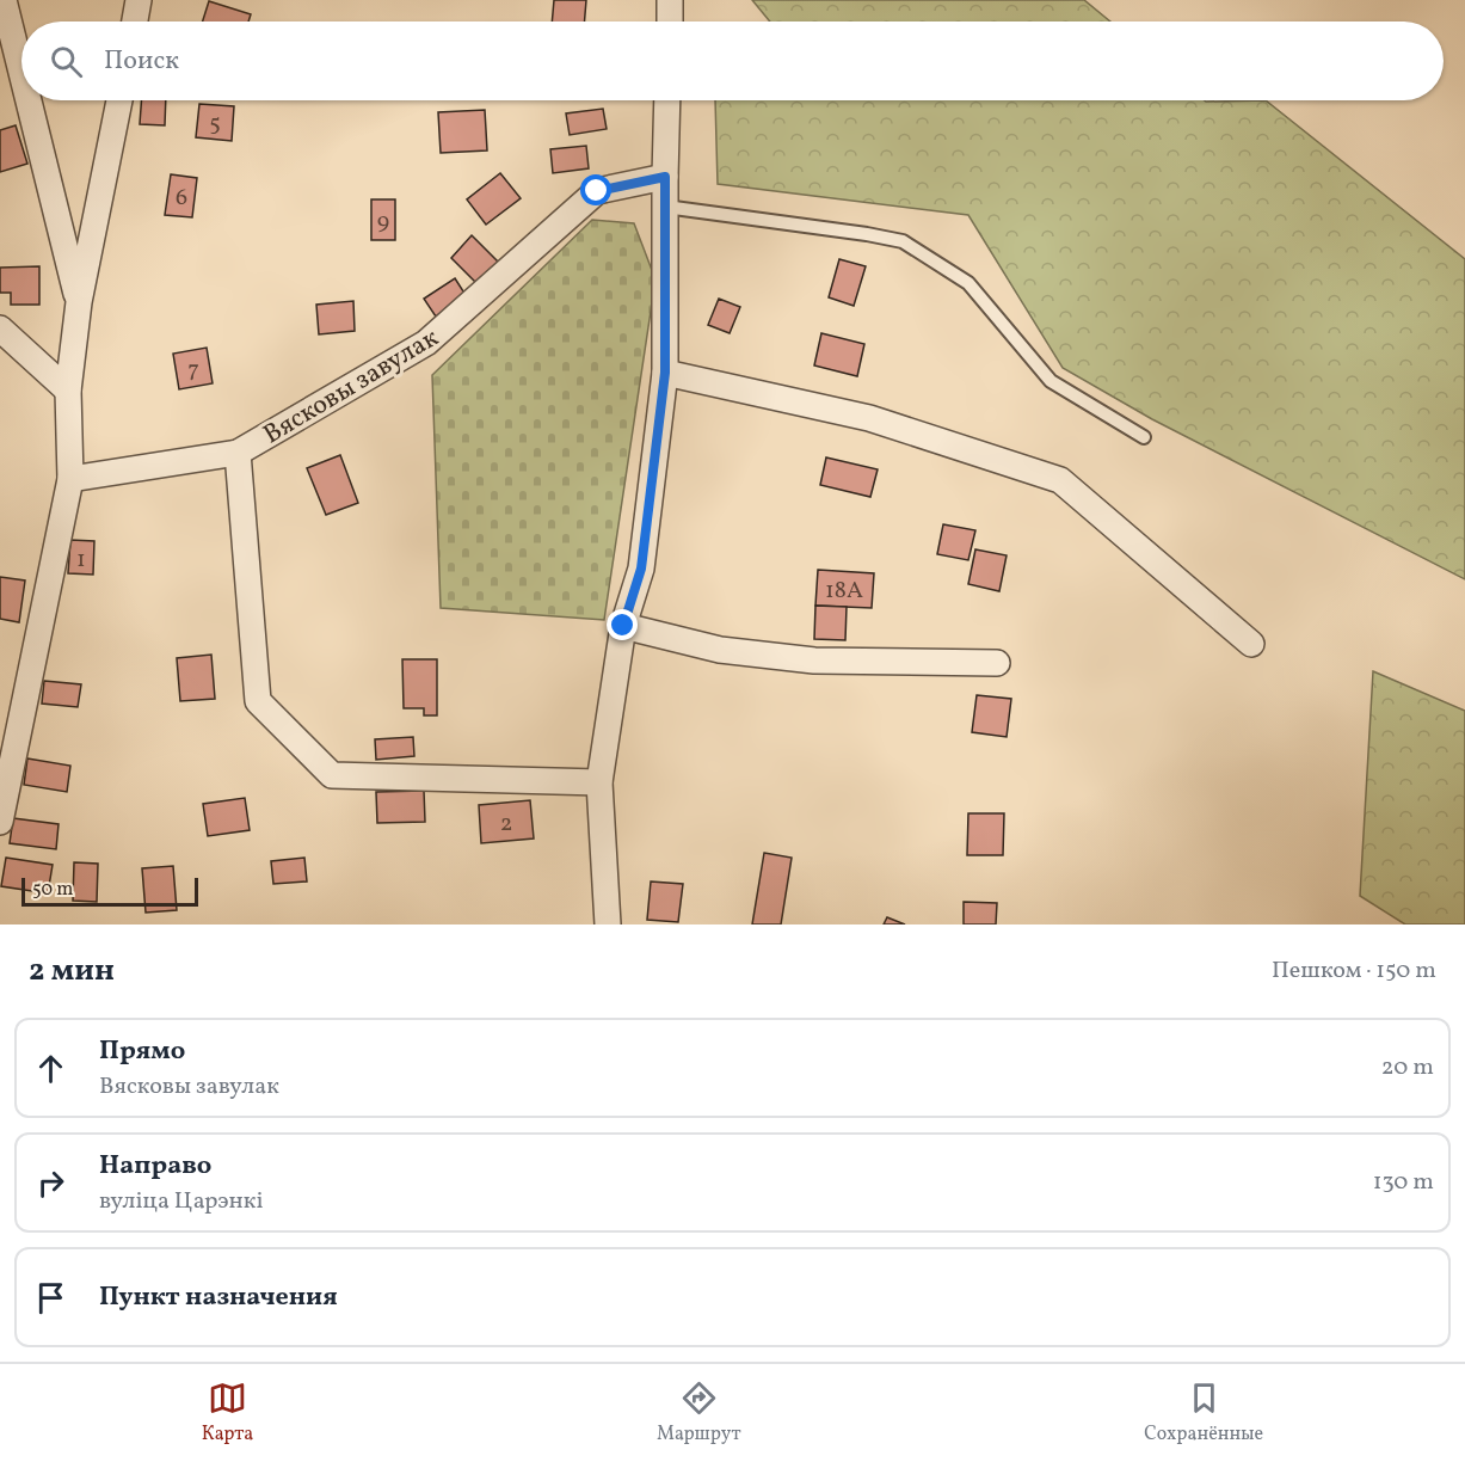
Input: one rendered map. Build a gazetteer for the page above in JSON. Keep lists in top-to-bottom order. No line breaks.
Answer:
{"streets":{"street":["Вясковы завулак"]},"house_numbers":["5","6","9","7","1","18А","2"],"scale_bar":"50 m","page":{"search":"Поиск","scale":"50 m","heading":["2 мин","Пешком · 150 m"],"list":[["Прямо","Вясковы завулак","20 m"],["Направо","вуліца Царэнкі","130 m"],"Пункт назначения"],"nav":["Карта","Маршрут","Сохранённые"]}}
